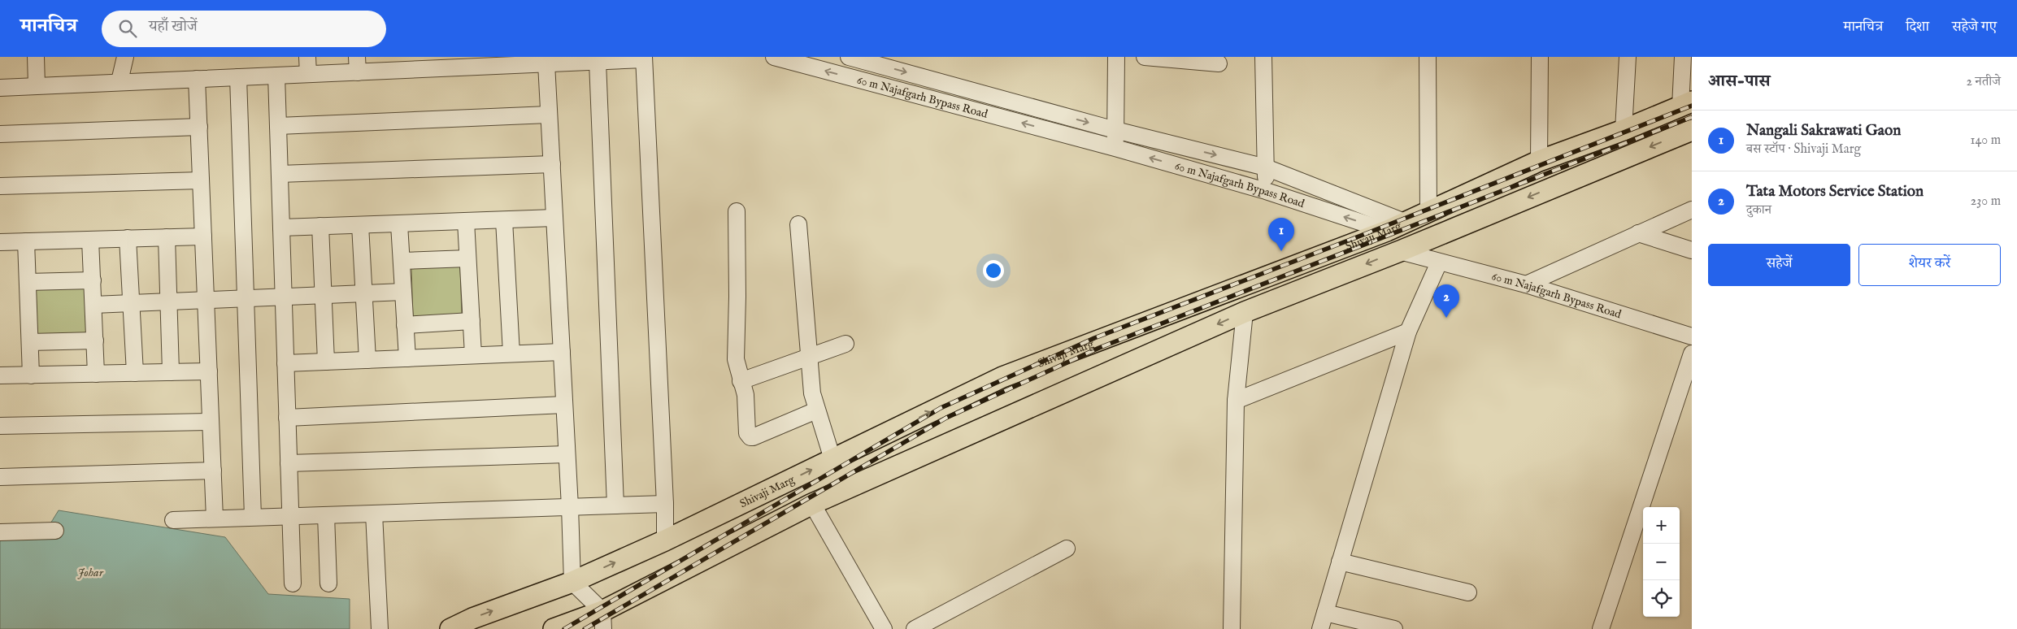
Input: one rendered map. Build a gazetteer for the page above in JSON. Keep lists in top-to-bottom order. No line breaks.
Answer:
{"streets":{"main road":["60 m Najafgarh Bypass Road","Shivaji Marg"]},"crossings":[["60 m Najafgarh Bypass Road","Shivaji Marg"]],"water":["Johar"],"page":{"header":"मानचित्र","search":"यहाँ खोजें","nav":["मानचित्र","दिशा","सहेजे गए"],"heading":["आस-पास","2 नतीजे"],"list":[{"mark":"1","name":"Nangali Sakrawati Gaon","note":"बस स्टॉप · Shivaji Marg","value":"140 m"},{"mark":"2","name":"Tata Motors Service Station","note":"दुकान","value":"230 m"}],"pins":["1","2"],"buttons":["सहेजें","शेयर करें"],"map_buttons":["+","−"]}}
